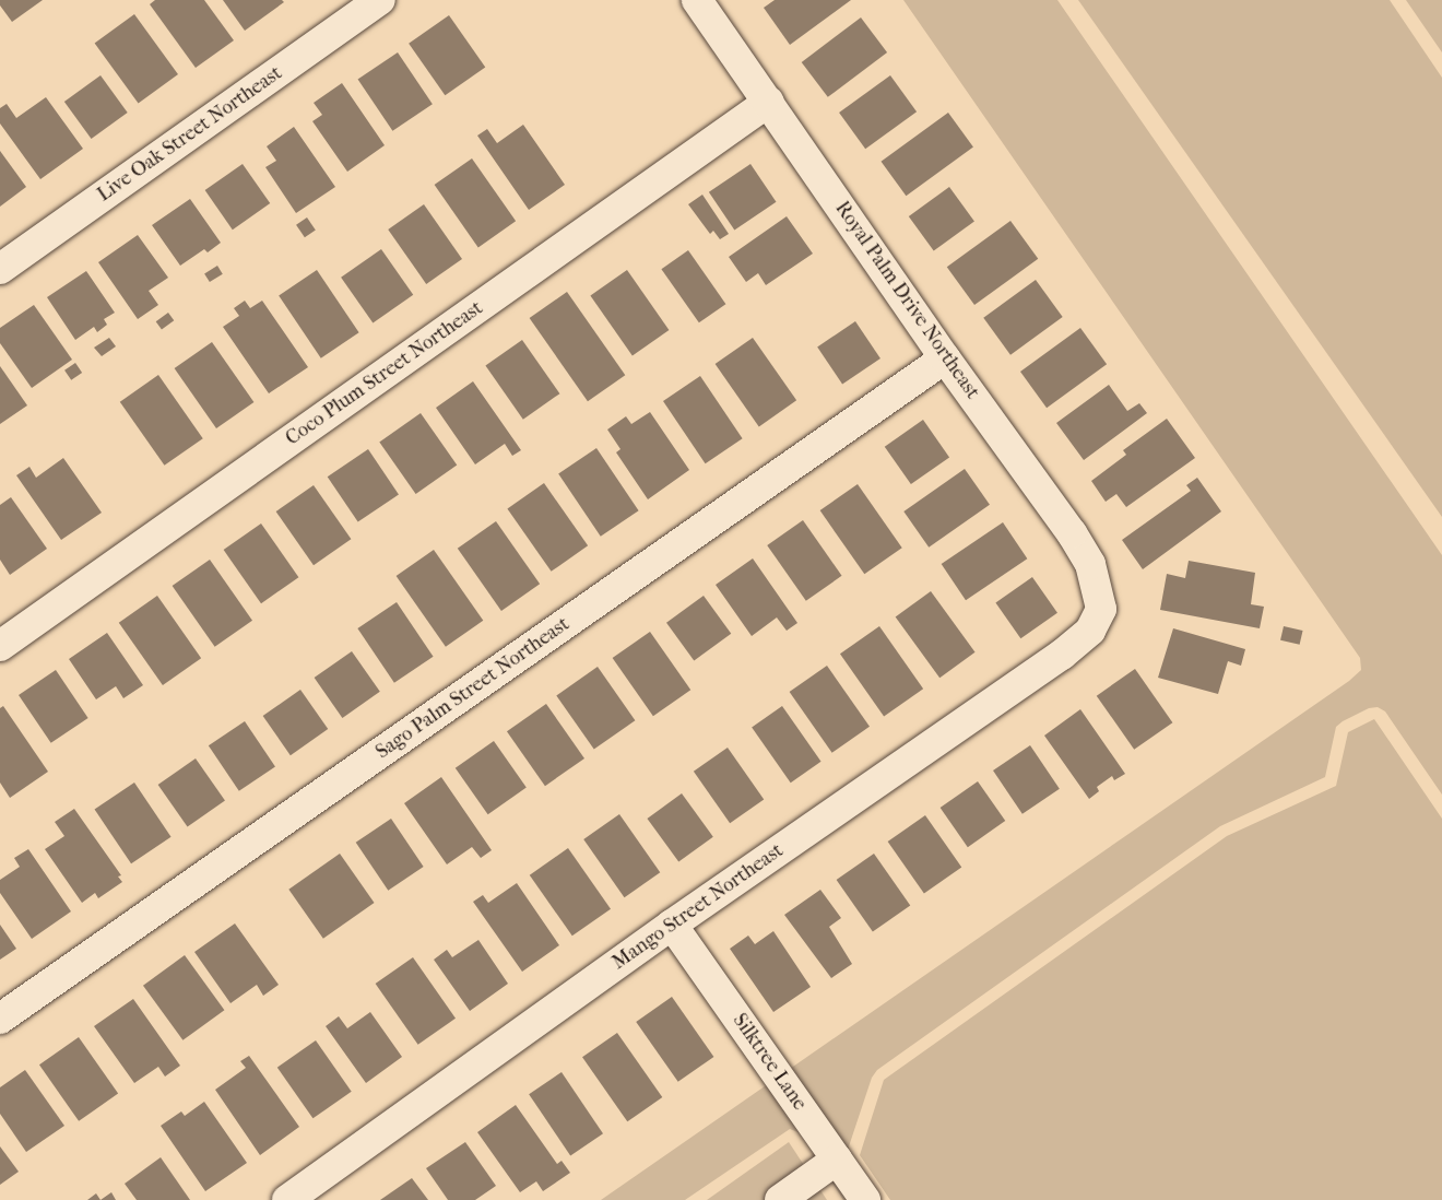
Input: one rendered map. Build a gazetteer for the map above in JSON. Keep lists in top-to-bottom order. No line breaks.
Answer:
{"streets":{"street":["Live Oak Street Northeast","Royal Palm Drive Northeast","Coco Plum Street Northeast","Sago Palm Street Northeast","Mango Street Northeast","Silktree Lane"]},"crossings":[["Royal Palm Drive Northeast","Coco Plum Street Northeast"],["Royal Palm Drive Northeast","Sago Palm Street Northeast"],["Royal Palm Drive Northeast","Mango Street Northeast"],["Mango Street Northeast","Silktree Lane"]]}
